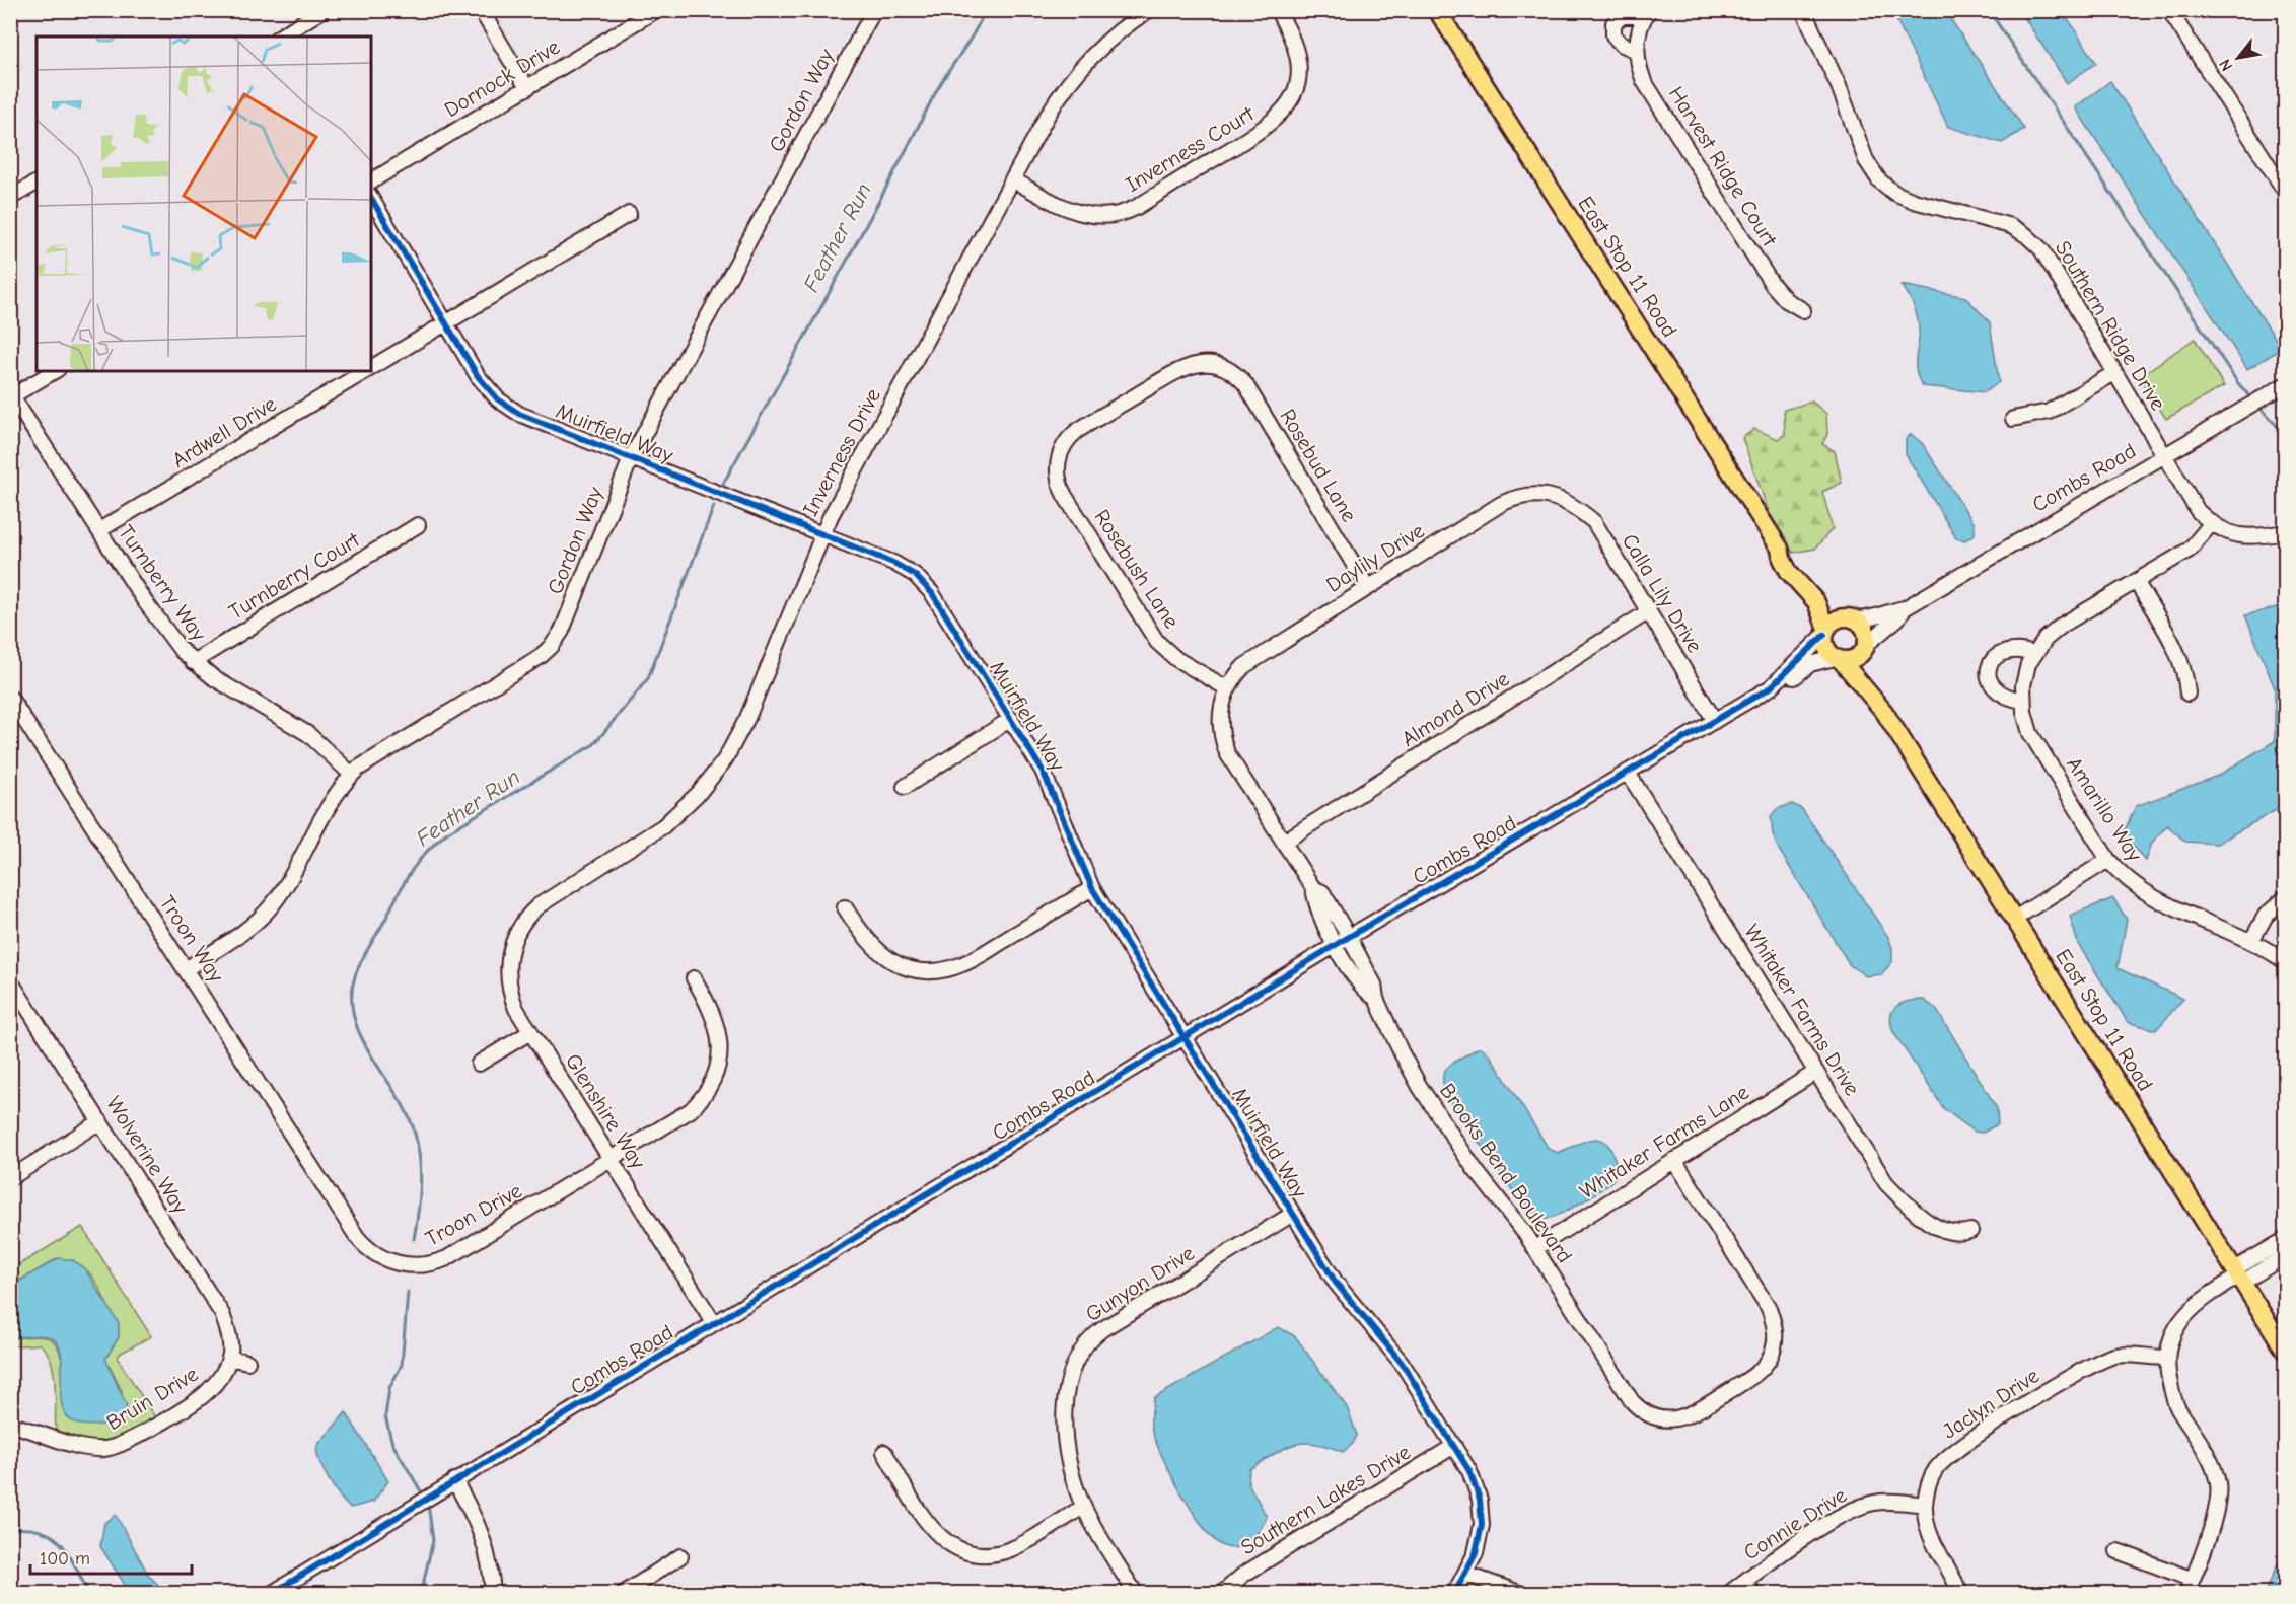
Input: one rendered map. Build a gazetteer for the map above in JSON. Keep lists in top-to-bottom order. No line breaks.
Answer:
{"streets":{"main road":["East Stop 11 Road"],"street":["Dornock Drive","Gordon Way","Inverness Court","Harvest Ridge Court","Southern Ridge Drive","Ardwell Drive","Muirfield Way","Inverness Drive","Rosebud Lane","Combs Road","Daylily Drive","Rosebush Lane","Turnberry Court","Turnberry Way","Calla Lily Drive","Almond Drive","Amarillo Way","Troon Way","Whitaker Farms Drive","Glenshire Way","Whitaker Farms Lane","Wolverine Way","Brooks Bend Boulevard","Troon Drive","Gunyon Drive","Bruin Drive","Jaclyn Drive","Southern Lakes Drive","Connie Drive"]},"crossings":[["Gordon Way","Muirfield Way"],["Gordon Way","Turnberry Way"],["Gordon Way","Troon Way"],["Inverness Court","Inverness Drive"],["East Stop 11 Road","Combs Road"],["Southern Ridge Drive","Combs Road"],["Ardwell Drive","Muirfield Way"],["Ardwell Drive","Turnberry Way"],["Muirfield Way","Inverness Drive"],["Muirfield Way","Combs Road"],["Muirfield Way","Gunyon Drive"],["Muirfield Way","Southern Lakes Drive"],["Inverness Drive","Glenshire Way"],["Rosebud Lane","Daylily Drive"],["Rosebud Lane","Rosebush Lane"],["Combs Road","Calla Lily Drive"],["Combs Road","Whitaker Farms Drive"],["Combs Road","Glenshire Way"],["Combs Road","Brooks Bend Boulevard"],["Daylily Drive","Rosebush Lane"],["Daylily Drive","Calla Lily Drive"],["Turnberry Court","Turnberry Way"],["Calla Lily Drive","Almond Drive"],["Troon Way","Troon Drive"],["Whitaker Farms Drive","Whitaker Farms Lane"],["Glenshire Way","Troon Drive"],["Whitaker Farms Lane","Brooks Bend Boulevard"],["Wolverine Way","Bruin Drive"],["Jaclyn Drive","Connie Drive"]],"water":["Feather Run"],"scale_bar":"100 m","north":"bottom left"}
